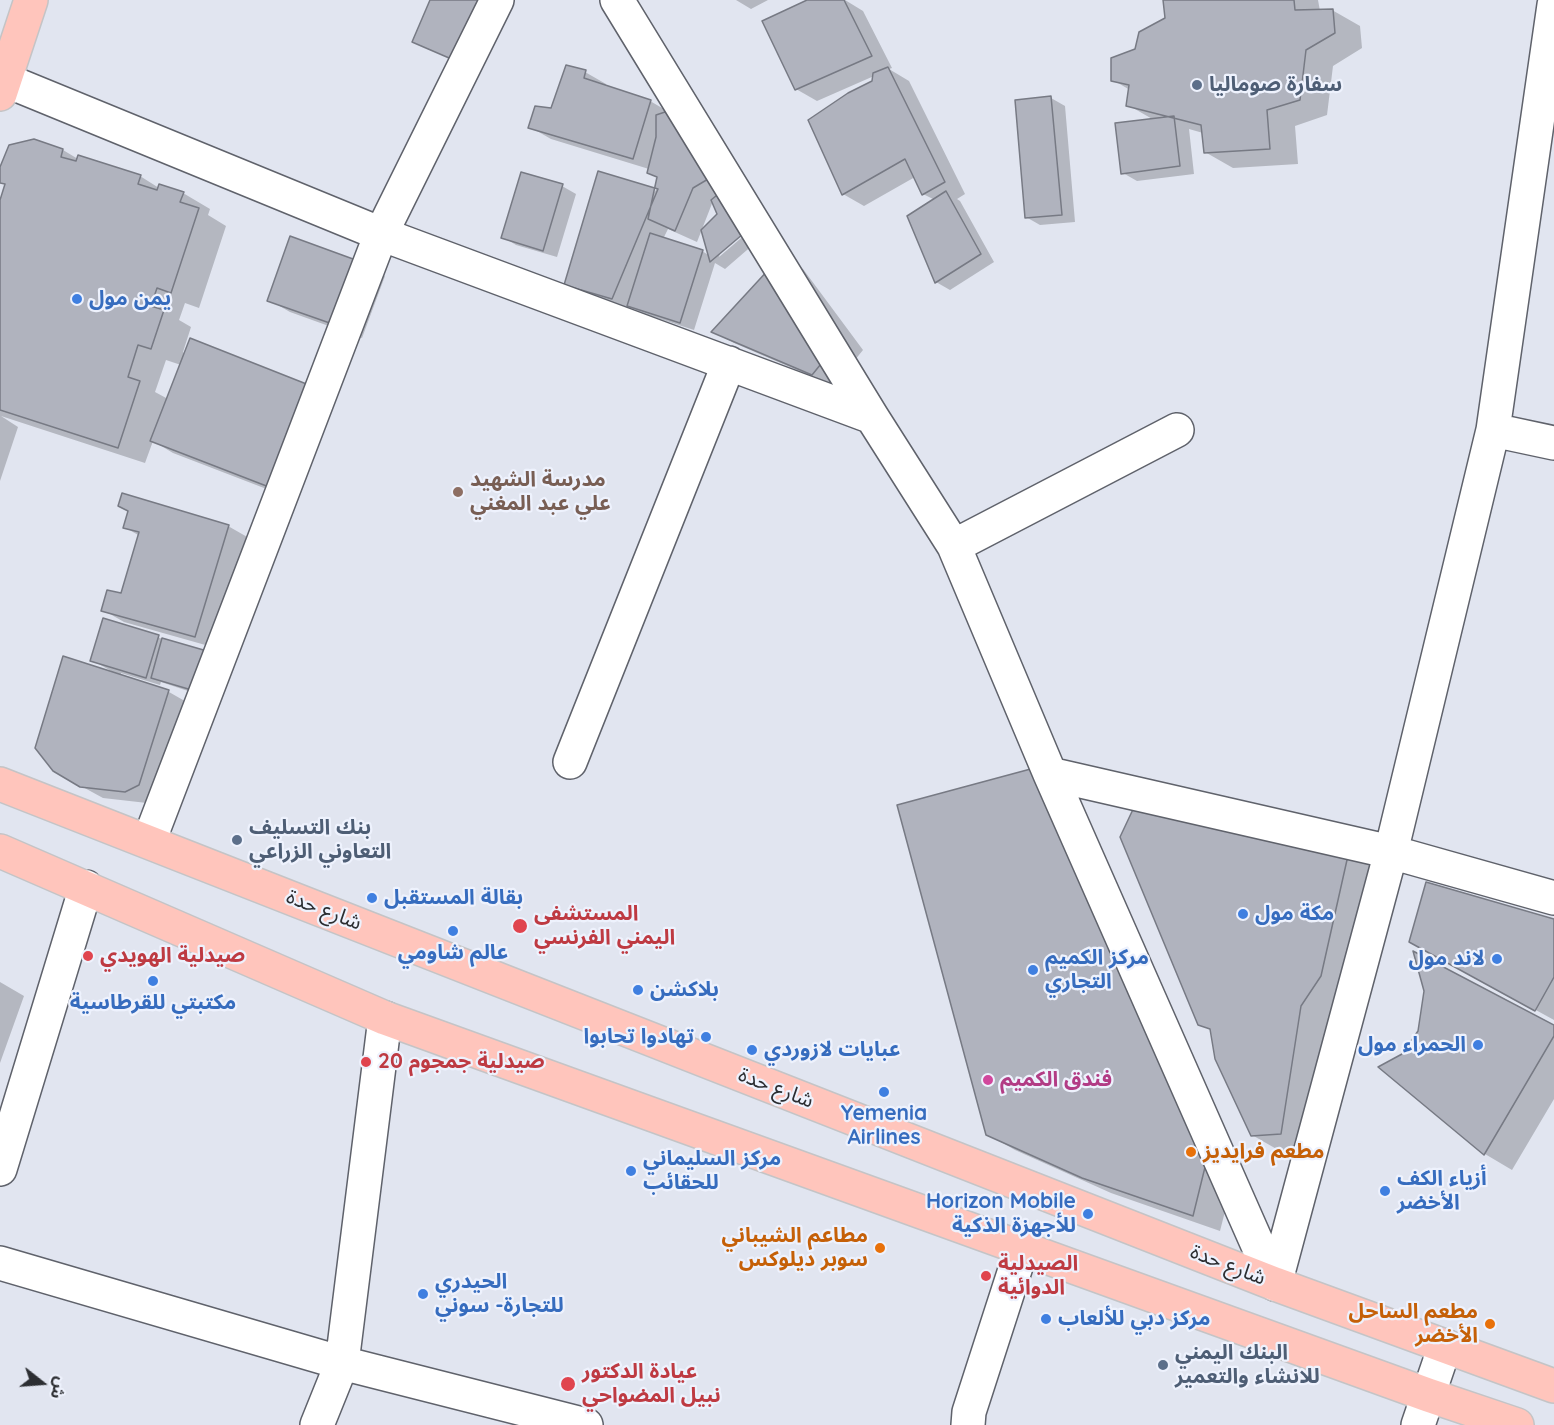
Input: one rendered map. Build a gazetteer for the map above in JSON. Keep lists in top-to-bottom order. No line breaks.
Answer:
{"streets":{"main road":["شارع حدة"]},"places":["سفارة صوماليا","يمن مول","مدرسة الشهيد علي عبد المغني","بنك التسليف التعاوني الزراعي","بقالة المستقبل","مكة مول","المستشفى اليمني الفرنسي","عالم شاومي","صيدلية الهويدي","لاند مول","مركز الكميم التجاري","مكتبتي للقرطاسية","بلاكشن","تهادوا تحابوا","الحمراء مول","عبايات لازوردي","صيدلية جمجوم 20","فندق الكميم","Yemenia Airlines","مطعم فرايديز","مركز السليماني للحقائب","أزياء الكف الأخضر","Horizon Mobile للأجهزة الذكية","مطاعم الشيباني سوبر ديلوكس","الصيدلية الدوائية","الحيدري للتجارة- سوني","مركز دبي للألعاب","مطعم الساحل الأخضر","البنك اليمني للانشاء والتعمير","عيادة الدكتور نبيل المضواحي"],"north":"right"}
